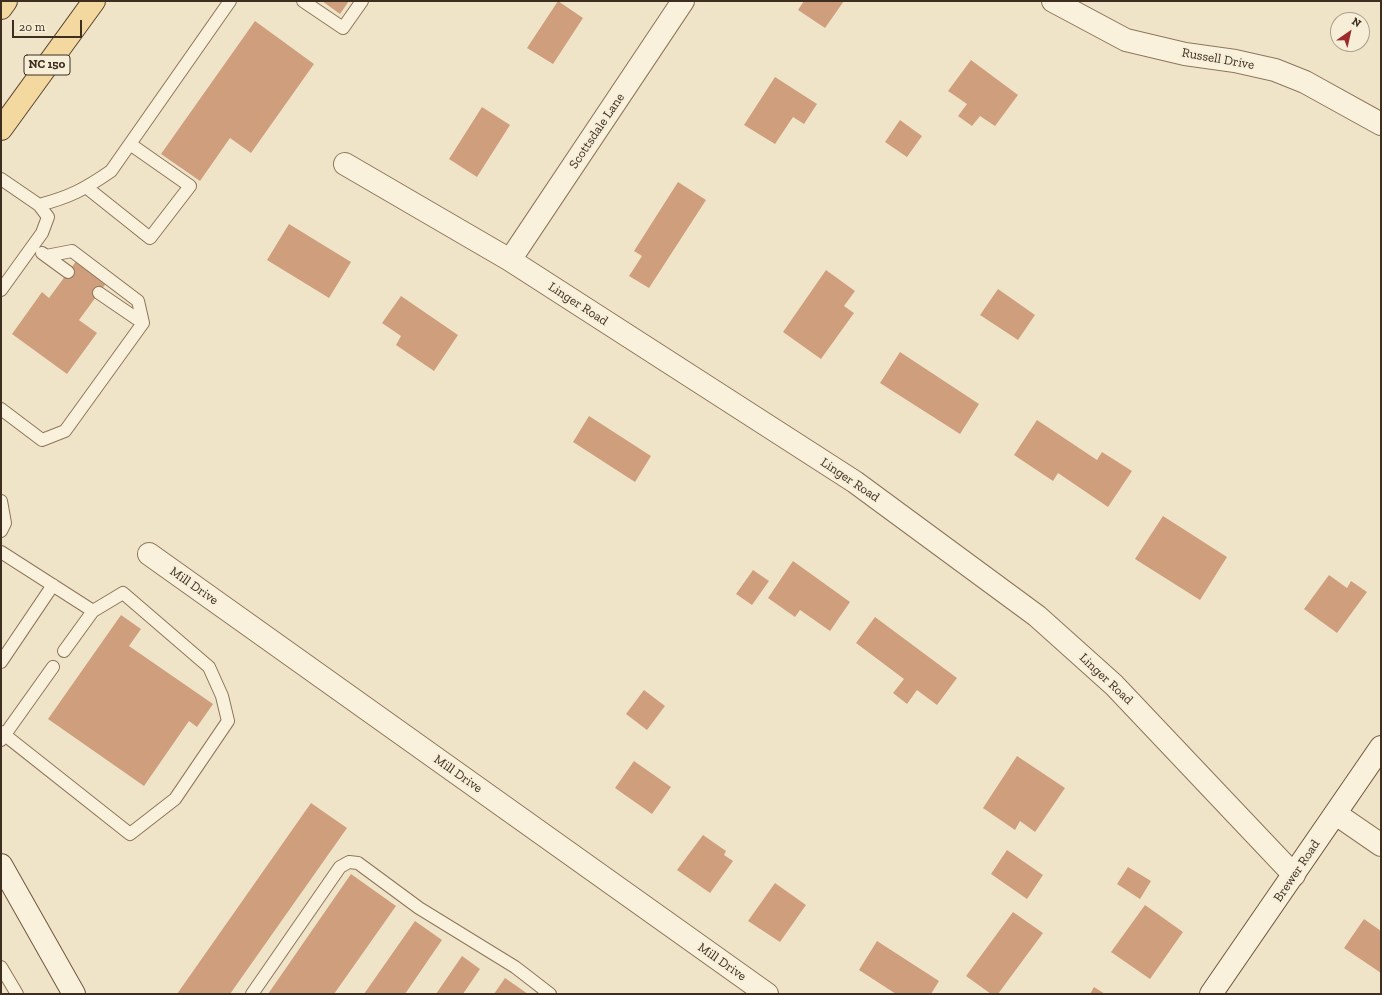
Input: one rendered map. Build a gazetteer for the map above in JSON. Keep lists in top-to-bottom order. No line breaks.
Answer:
{"streets":{"main road":["NC 150"],"street":["Russell Drive","Scottsdale Lane","Linger Road","Mill Drive","Brewer Road"]},"crossings":[["Scottsdale Lane","Linger Road"],["Linger Road","Brewer Road"]],"scale_bar":"20 m","north":"top right"}
